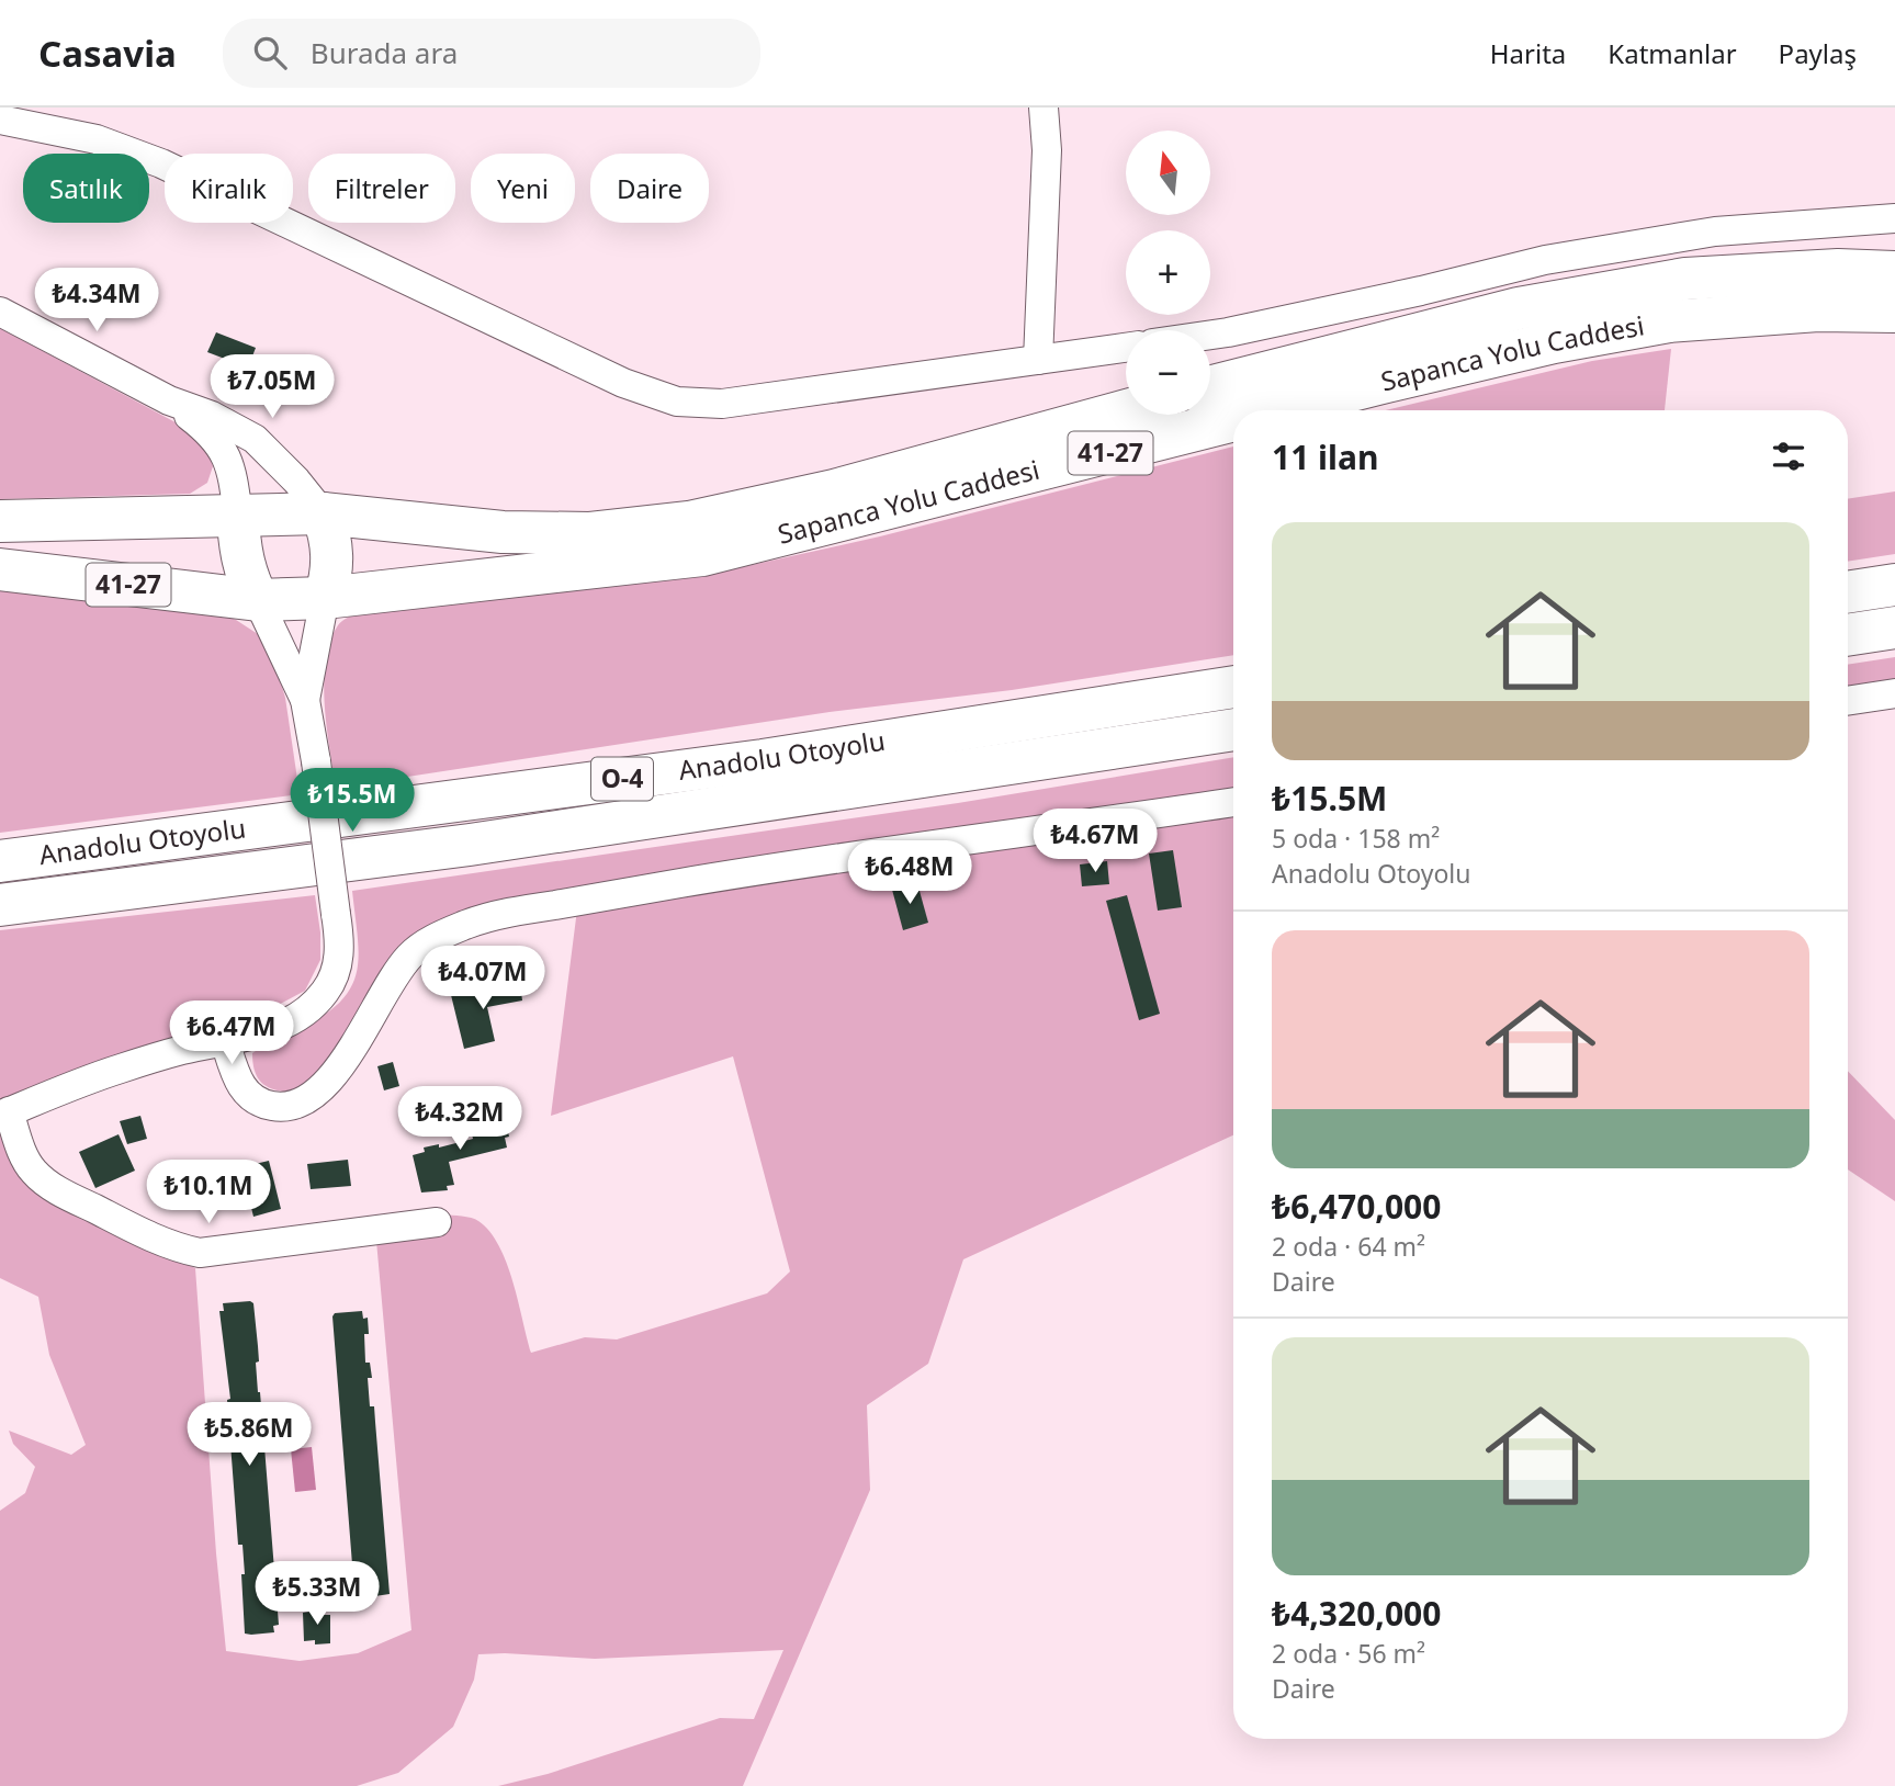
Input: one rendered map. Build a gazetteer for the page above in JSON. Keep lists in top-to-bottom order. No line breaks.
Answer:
{"streets":{"highway":["Sapanca Yolu Caddesi","41-27","Anadolu Otoyolu","O-4"]},"crossings":[["Sapanca Yolu Caddesi","41-27"]],"north":"top","page":{"header":"Casavia","search":"Burada ara","nav":["Harita","Katmanlar","Paylaş"],"map_buttons":["+","−"],"chip":["Satılık","Kiralık","Filtreler","Yeni","Daire"],"price":["₺4.34M","₺7.05M","₺15.5M","₺4.67M","₺6.48M","₺4.07M","₺6.47M","₺4.32M","₺10.1M","₺5.86M","₺5.33M"],"heading":"11 ilan","list":[{"name":"₺15.5M","note":"5 oda · 158 m² · Anadolu Otoyolu"},{"name":"₺6,470,000","note":"2 oda · 64 m² · Daire"},{"name":"₺4,320,000","note":"2 oda · 56 m² · Daire"}]}}
